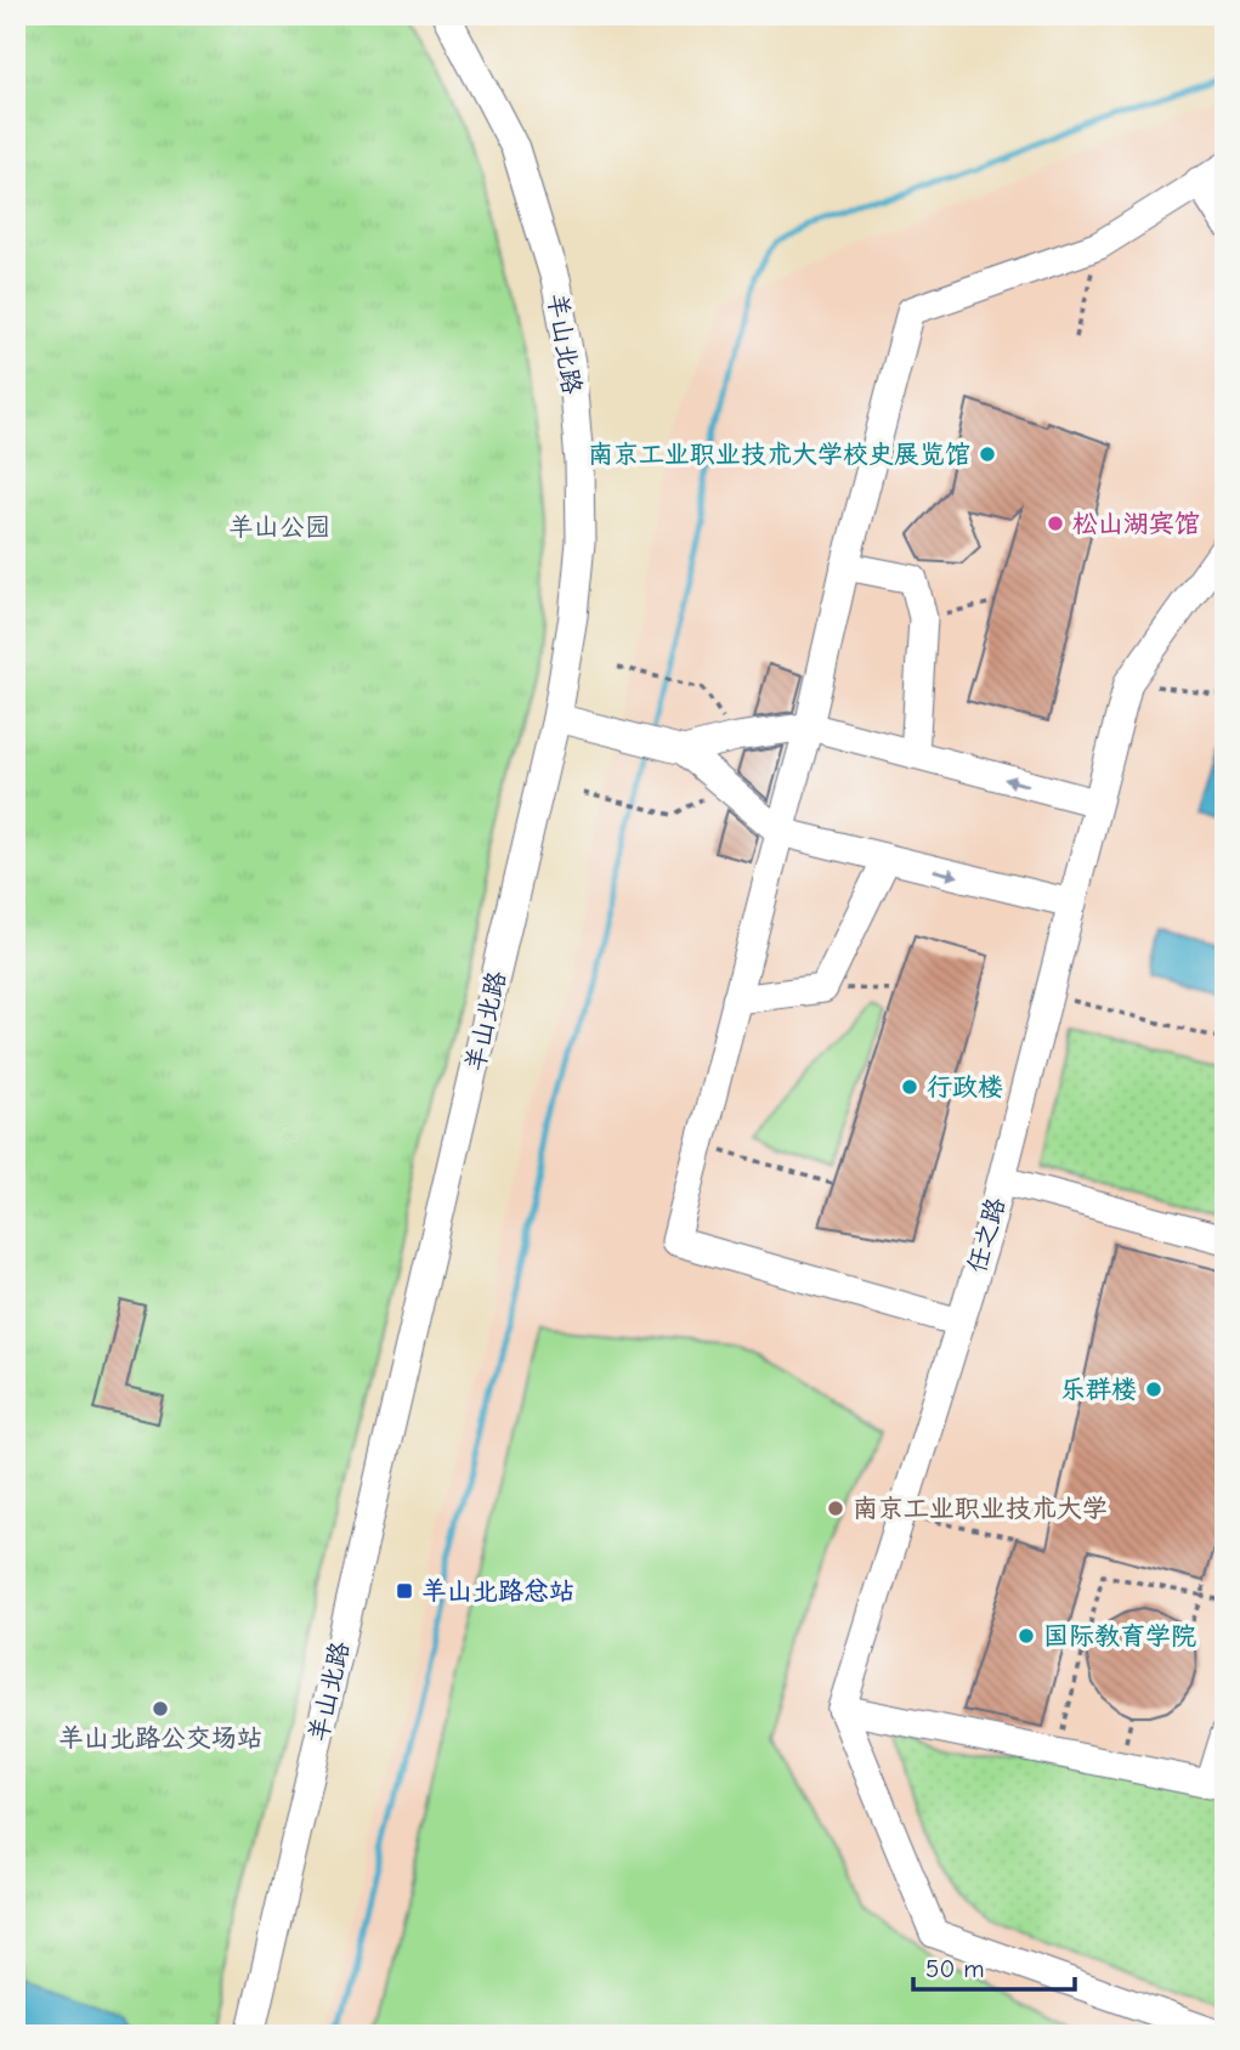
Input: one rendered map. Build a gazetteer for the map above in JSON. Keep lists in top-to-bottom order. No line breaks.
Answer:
{"streets":{"street":["羊山北路","任之路"]},"parks":["羊山公园"],"places":{"other":["南京工业职业技术大学校史展览馆","松山湖宾馆","行政楼","乐群楼","南京工业职业技术大学","国际教育学院","羊山北路公交场站"],"transit":["羊山北路总站"]},"scale_bar":"50 m"}
